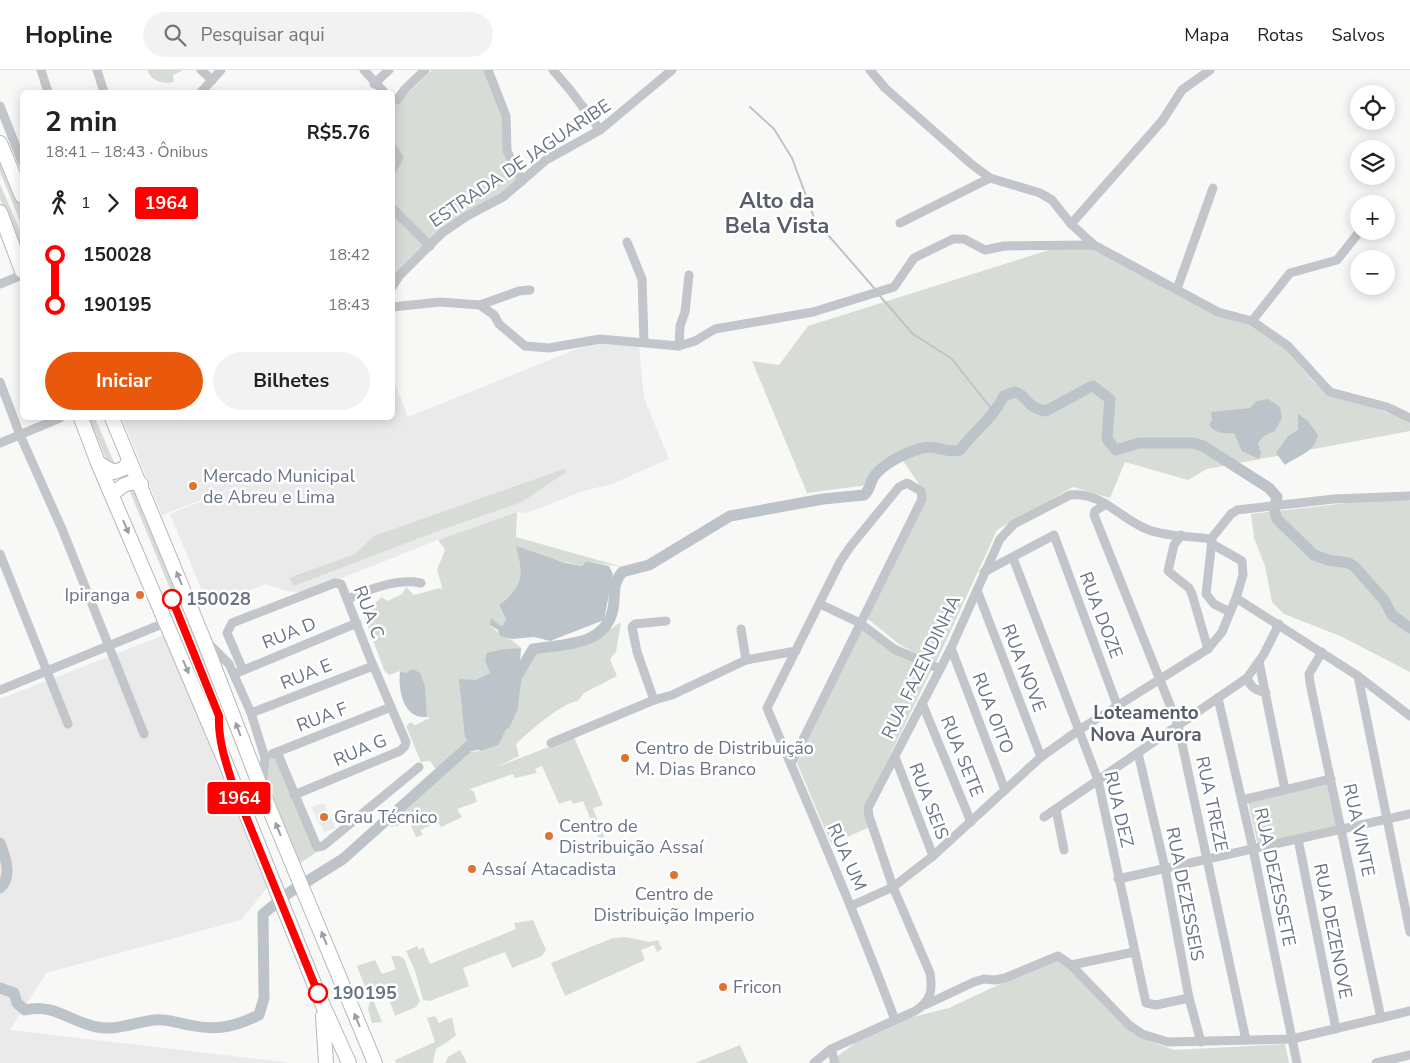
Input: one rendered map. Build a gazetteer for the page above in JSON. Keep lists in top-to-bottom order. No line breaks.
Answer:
{"streets":{"street":["ESTRADA DE JAGUARIBE","RUA C","RUA DOZE","RUA D","RUA FAZENDINHA","RUA NOVE","RUA E","RUA OITO","RUA F","RUA G","RUA SETE","RUA SEIS","RUA TREZE","RUA DEZ","RUA VINTE","RUA UM","RUA DEZESSETE","RUA DEZESSEIS","RUA DEZENOVE"]},"crossings":[["RUA C","RUA D"],["RUA C","RUA E"],["RUA C","RUA G"],["RUA DOZE","RUA DEZ"],["RUA FAZENDINHA","RUA NOVE"],["RUA FAZENDINHA","RUA OITO"],["RUA FAZENDINHA","RUA SETE"],["RUA FAZENDINHA","RUA SEIS"],["RUA FAZENDINHA","RUA TREZE"],["RUA E","RUA G"],["RUA F","RUA G"],["RUA DEZ","RUA DEZESSEIS"]],"districts":["Alto da Bela Vista","Loteamento Nova Aurora"],"places":["Mercado Municipal de Abreu e Lima","Ipiranga","150028","Centro de Distribuição M. Dias Branco","Grau Técnico","Centro de Distribuição Assaí","Assaí Atacadista","Centro de Distribuição Imperio","Fricon","190195"],"lines":["bus line 1964"],"page":{"header":"Hopline","search":"Pesquisar aqui","nav":["Mapa","Rotas","Salvos"],"on_map":"1964","map_buttons":["+","−"],"heading":["2 min","18:41 – 18:43 · Ônibus","R$5.76"],"legs":["1","1964"],"list":[{"name":"150028","value":"18:42"},{"name":"190195","value":"18:43"}],"buttons":["Iniciar","Bilhetes"]}}
